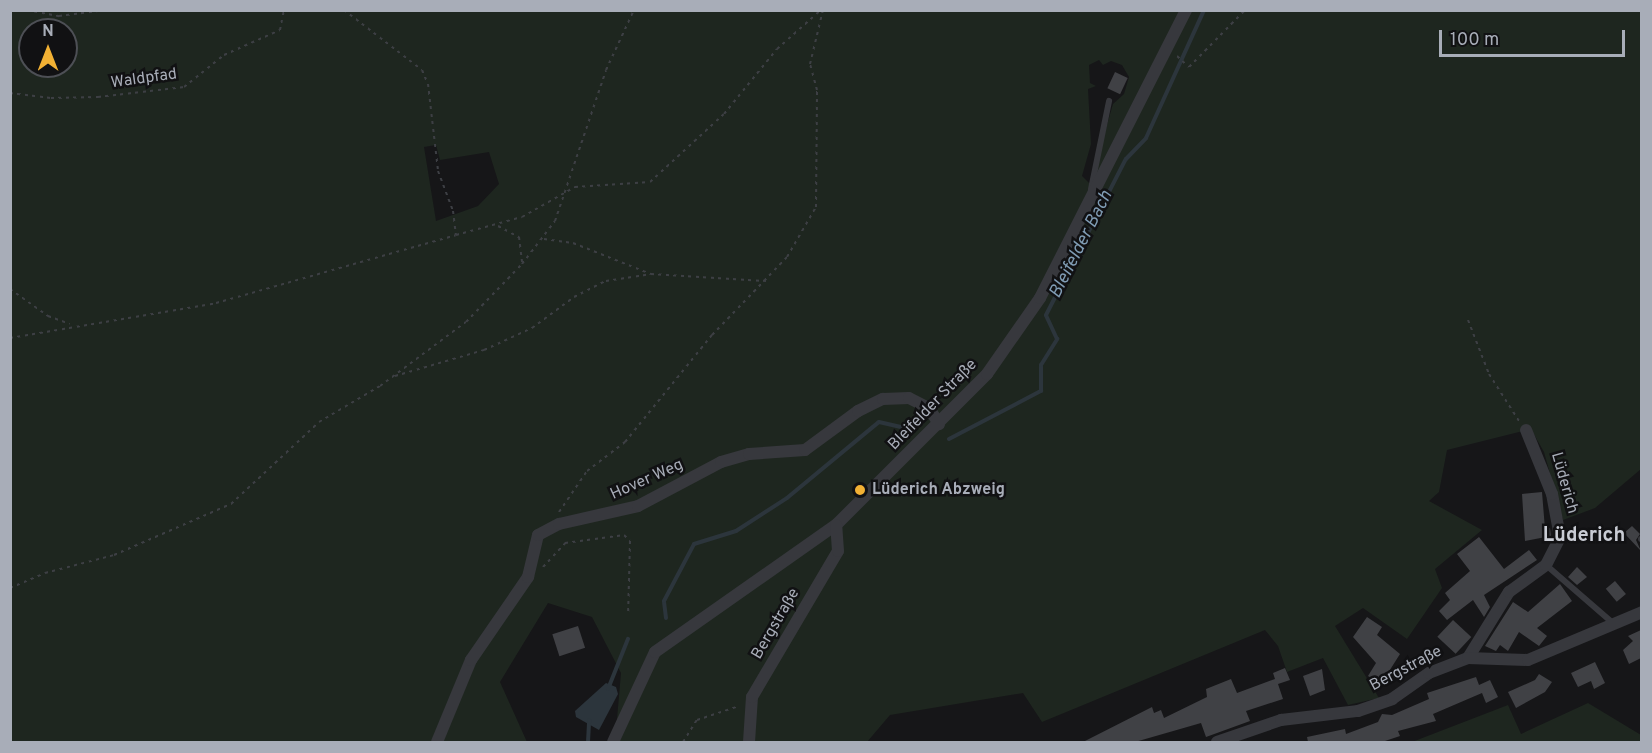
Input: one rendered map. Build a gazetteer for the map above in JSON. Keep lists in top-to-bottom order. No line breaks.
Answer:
{"streets":{"street":["Bleifelder Straße","Hover Weg","Lüderich","Bergstraße"],"path":["Waldpfad"]},"crossings":[["Bleifelder Straße","Hover Weg"],["Bleifelder Straße","Bergstraße"]],"districts":["Lüderich"],"water":["Bleifelder Bach"],"places":["Lüderich Abzweig"],"scale_bar":"100 m","north":"top"}
